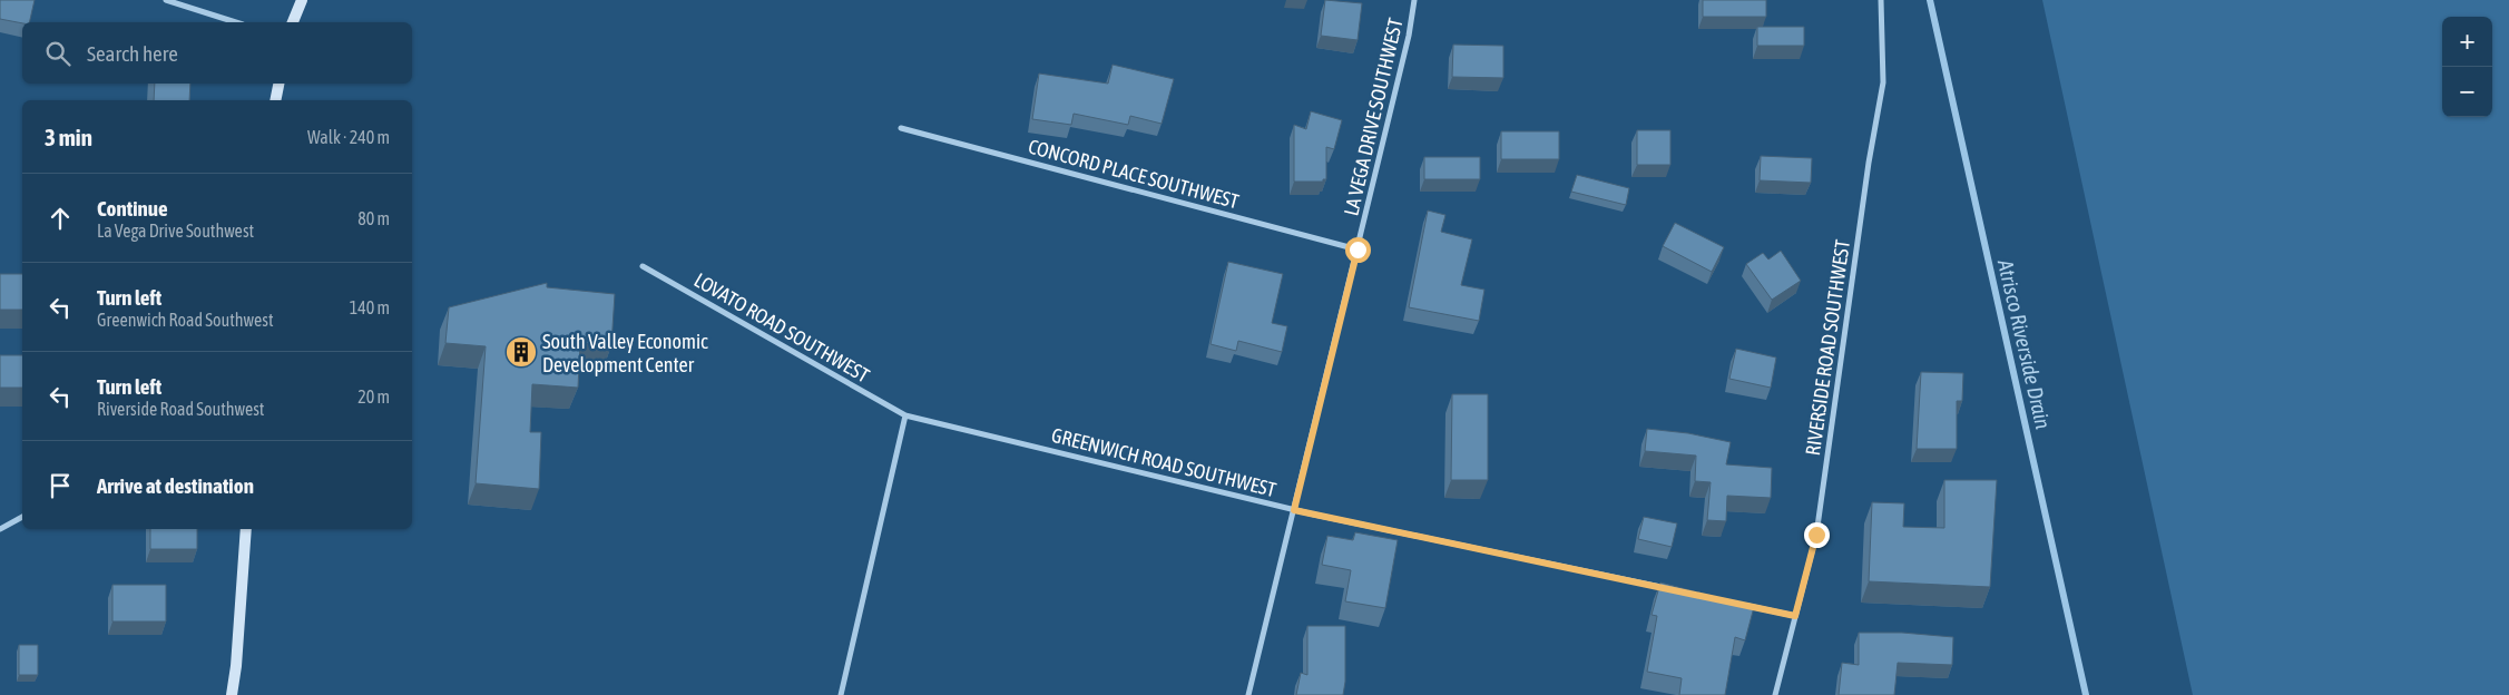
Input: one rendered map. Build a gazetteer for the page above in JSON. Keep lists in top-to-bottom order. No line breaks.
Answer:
{"streets":{"street":["LA VEGA DRIVE SOUTHWEST","CONCORD PLACE SOUTHWEST","LOVATO ROAD SOUTHWEST","RIVERSIDE ROAD SOUTHWEST","GREENWICH ROAD SOUTHWEST"]},"crossings":[["LA VEGA DRIVE SOUTHWEST","CONCORD PLACE SOUTHWEST"],["LA VEGA DRIVE SOUTHWEST","GREENWICH ROAD SOUTHWEST"],["LOVATO ROAD SOUTHWEST","GREENWICH ROAD SOUTHWEST"]],"water":["Atrisco Riverside Drain"],"places":{"building":["South Valley Economic Development Center"]},"page":{"map_buttons":["+","−"],"search":"Search here","heading":["3 min","Walk · 240 m"],"list":[["Continue","La Vega Drive Southwest","80 m"],["Turn left","Greenwich Road Southwest","140 m"],["Turn left","Riverside Road Southwest","20 m"],"Arrive at destination"]}}
